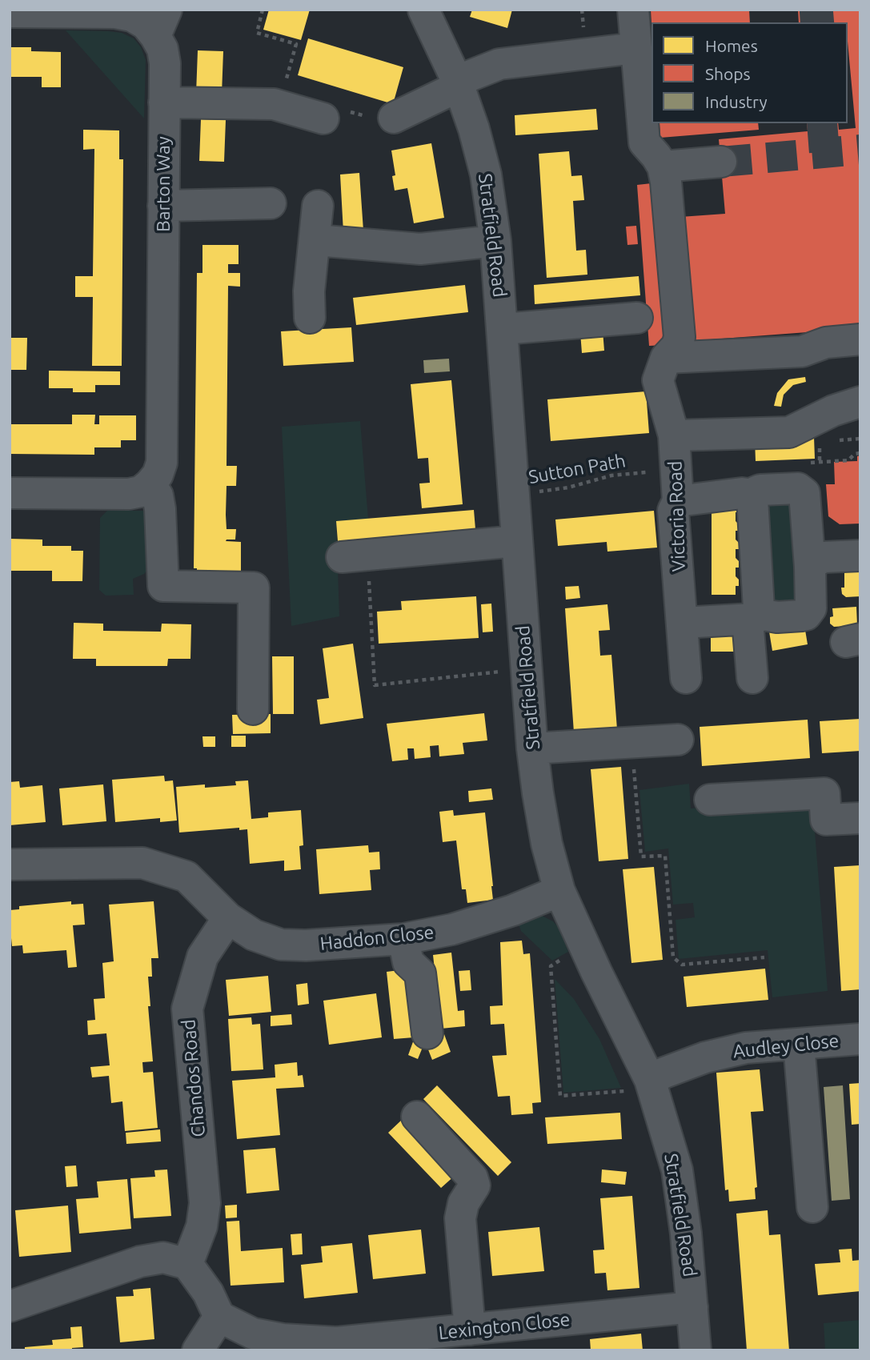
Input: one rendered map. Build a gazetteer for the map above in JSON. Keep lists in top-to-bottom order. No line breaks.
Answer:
{"streets":{"street":["Barton Way","Stratfield Road","Victoria Road","Haddon Close","Audley Close","Chandos Road","Lexington Close"],"path":["Sutton Path"]},"crossings":[["Stratfield Road","Sutton Path"],["Stratfield Road","Haddon Close"],["Stratfield Road","Audley Close"],["Stratfield Road","Lexington Close"],["Haddon Close","Chandos Road"]],"legend":["Homes","Shops","Industry"]}
